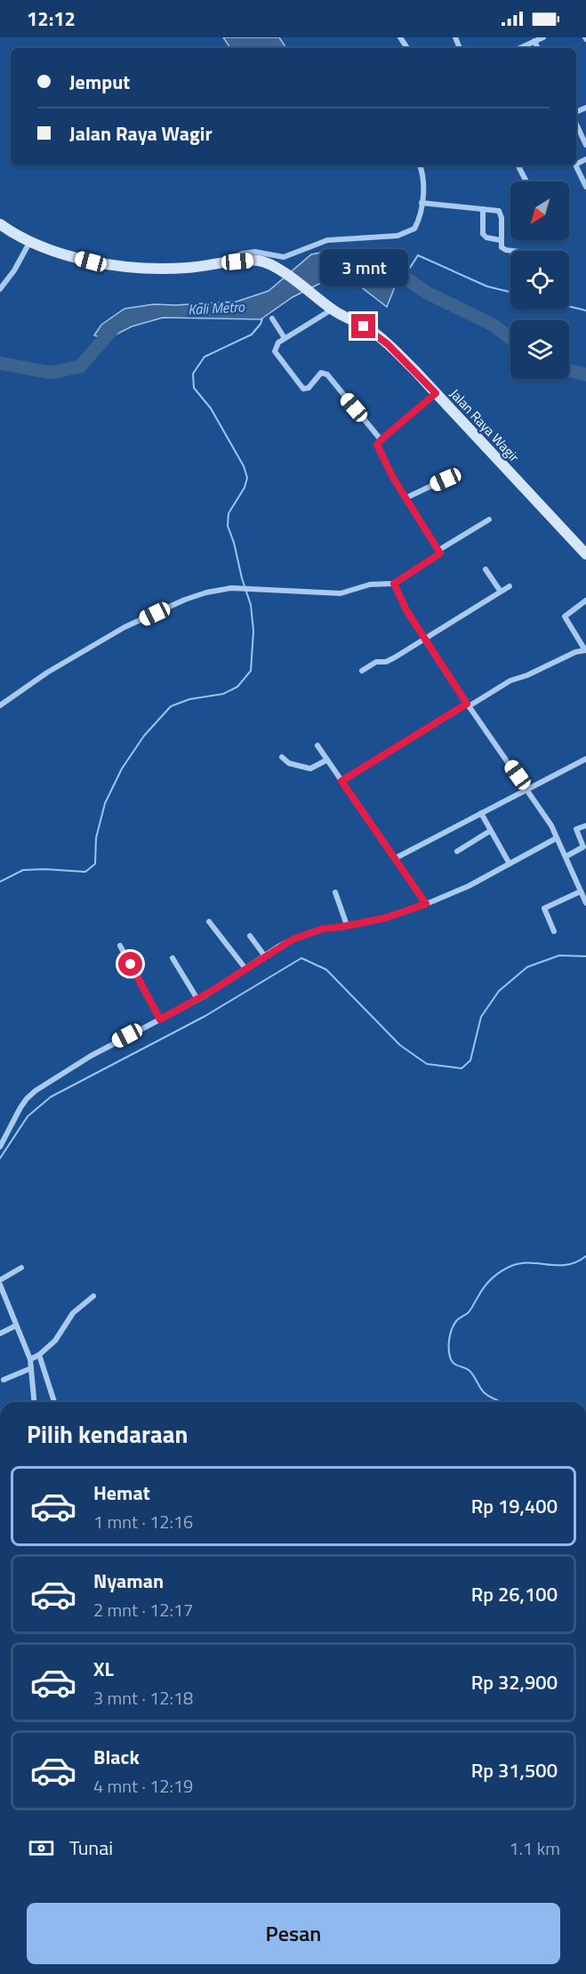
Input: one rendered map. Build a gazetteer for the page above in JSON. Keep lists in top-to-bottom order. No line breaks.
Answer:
{"streets":{"main road":["Jalan Raya Wagir"]},"water":["Kali Metro"],"north":"bottom left","page":{"status":"12:12","banner":["Jemput","Jalan Raya Wagir"],"bubble":"3 mnt","heading":"Pilih kendaraan","list":[{"name":"Hemat","note":"1 mnt · 12:16","value":"Rp 19,400"},{"name":"Nyaman","note":"2 mnt · 12:17","value":"Rp 26,100"},{"name":"XL","note":"3 mnt · 12:18","value":"Rp 32,900"},{"name":"Black","note":"4 mnt · 12:19","value":"Rp 31,500"}],"pay":["Tunai","1.1 km"],"buttons":"Pesan"}}
